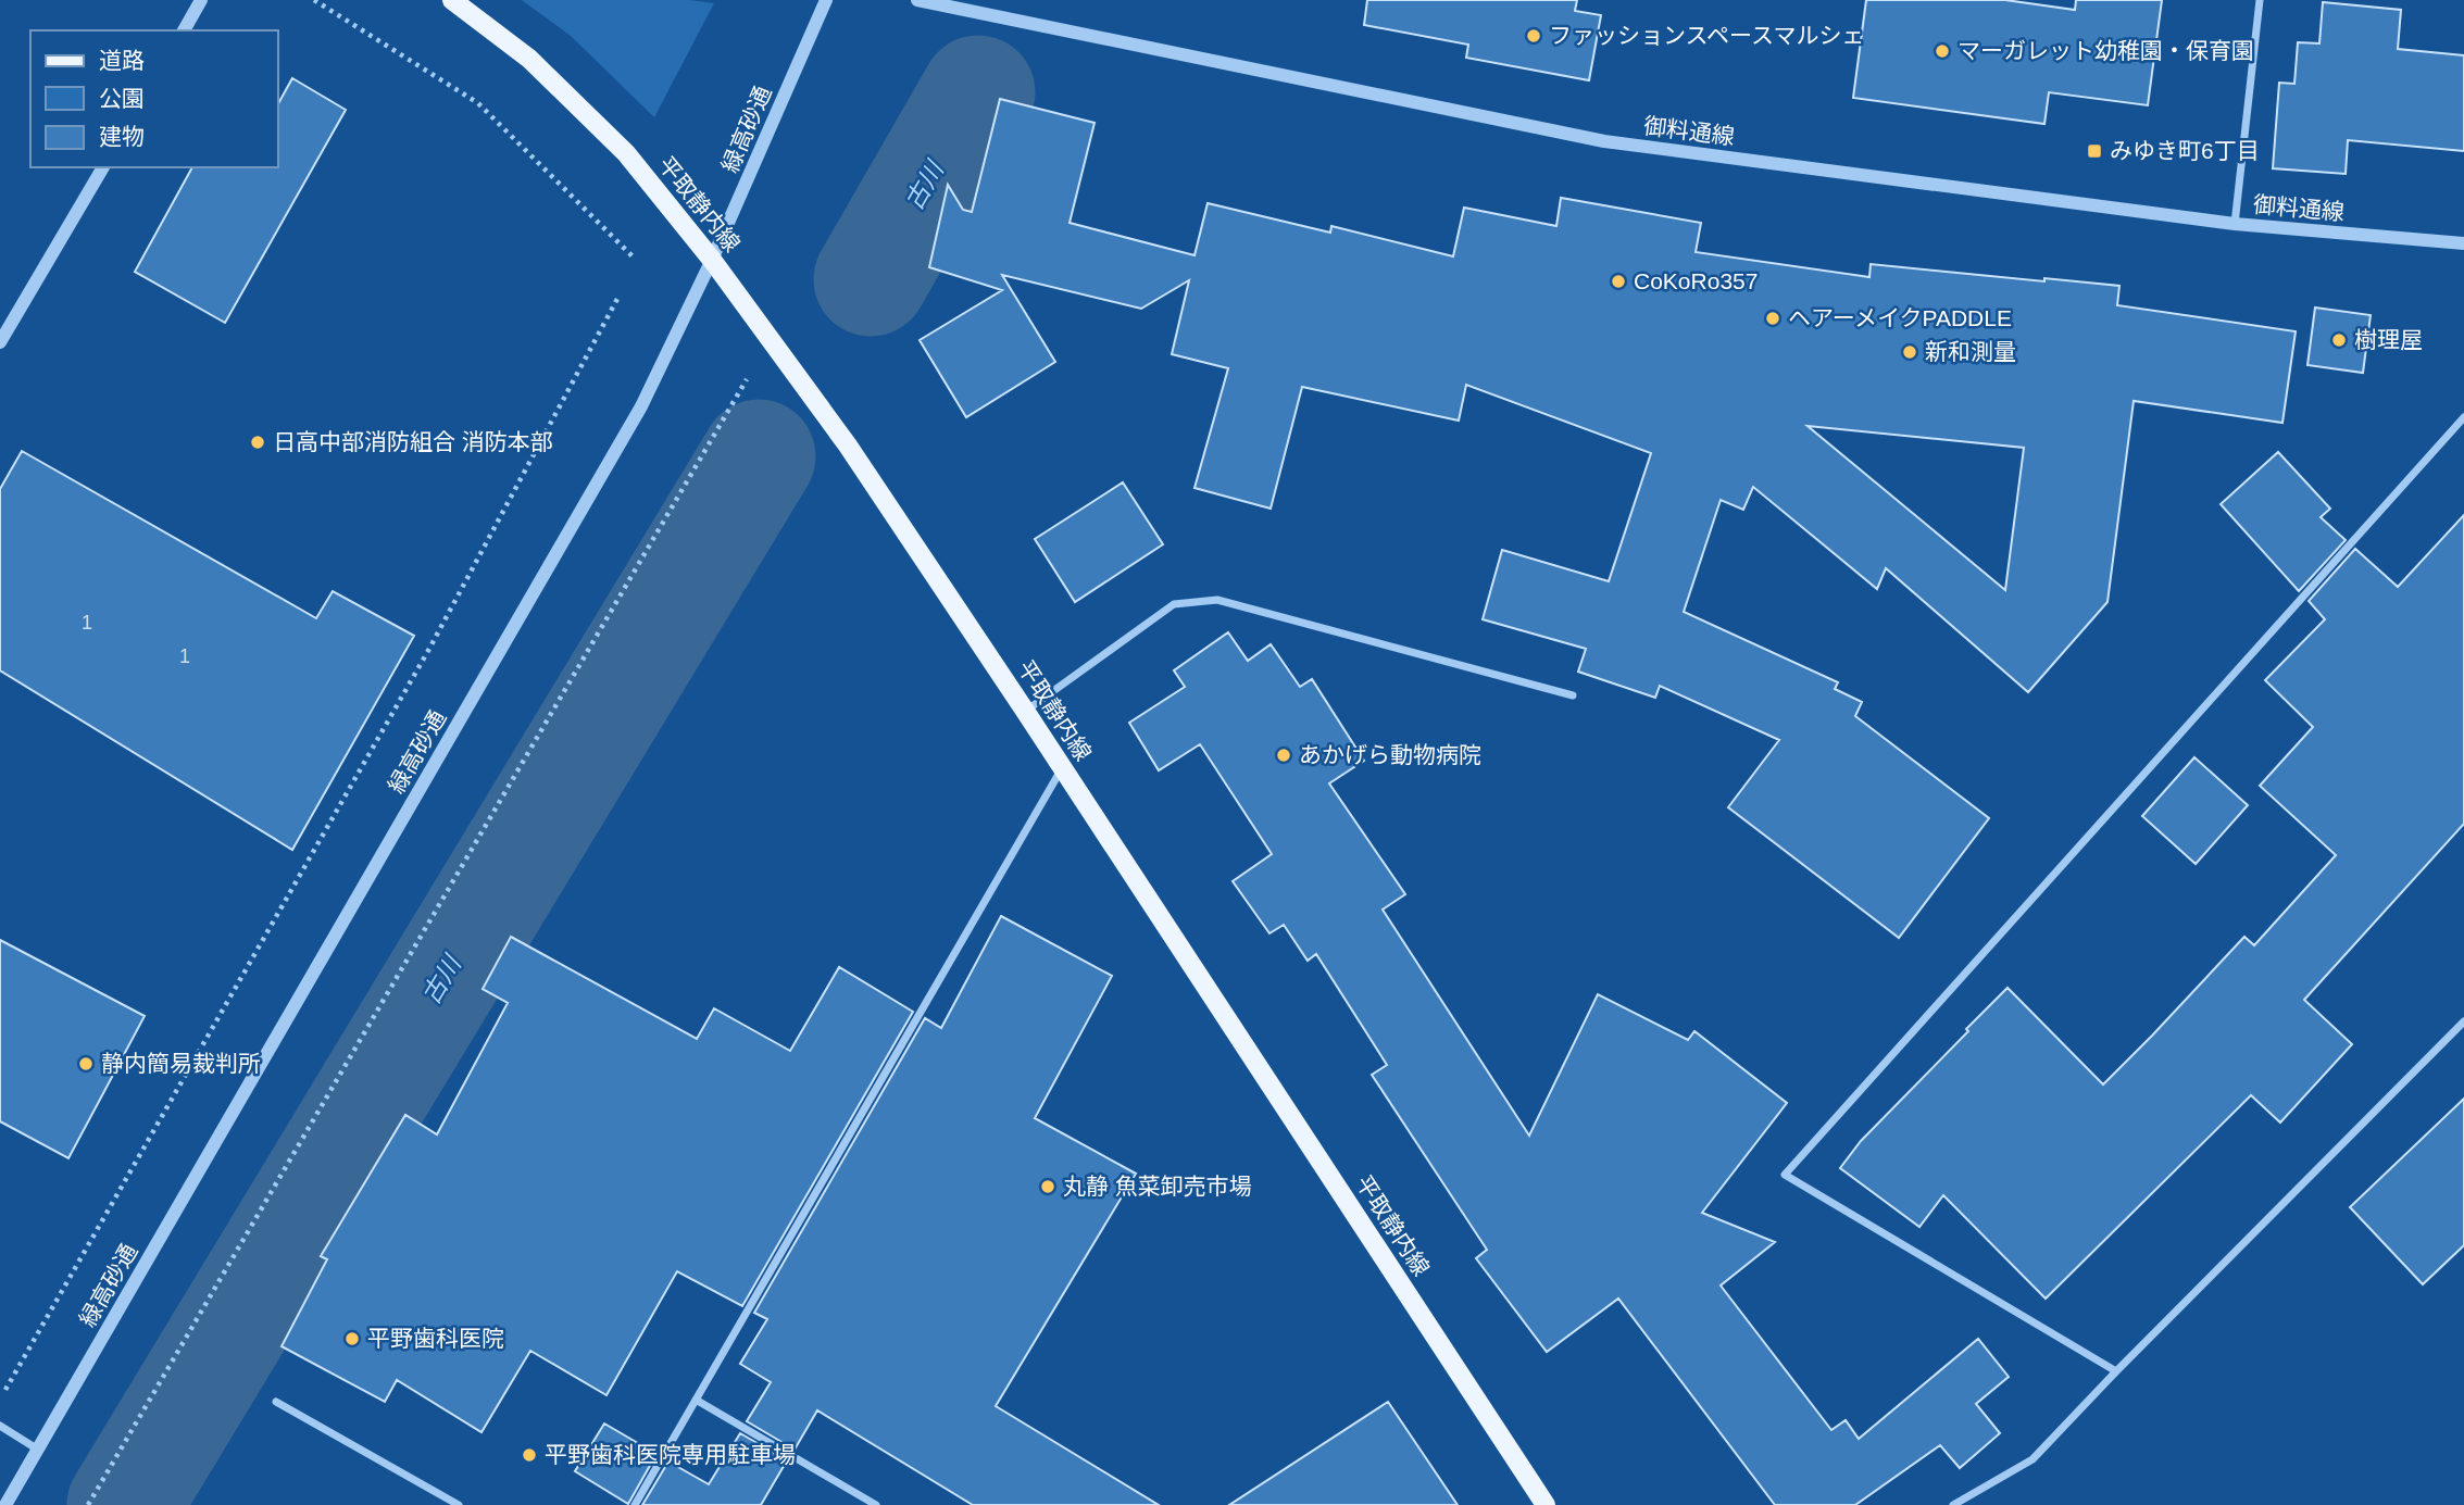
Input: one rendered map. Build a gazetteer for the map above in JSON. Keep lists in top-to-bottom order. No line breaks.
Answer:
{"streets":{"main road":["平取静内線"],"street":["緑高砂通","御料通線"]},"crossings":[["緑高砂通","平取静内線"]],"water":["古川"],"places":{"other":["ファッションスペースマルシェ","マーガレット幼稚園・保育園","CoKoRo357","ヘアーメイクPADDLE","樹理屋","新和測量","日高中部消防組合 消防本部","あかげら動物病院","静内簡易裁判所","丸静 魚菜卸売市場","平野歯科医院","平野歯科医院専用駐車場"],"transit":["みゆき町6丁目"]},"house_numbers":["1","1"],"legend":["道路","公園","建物"]}
